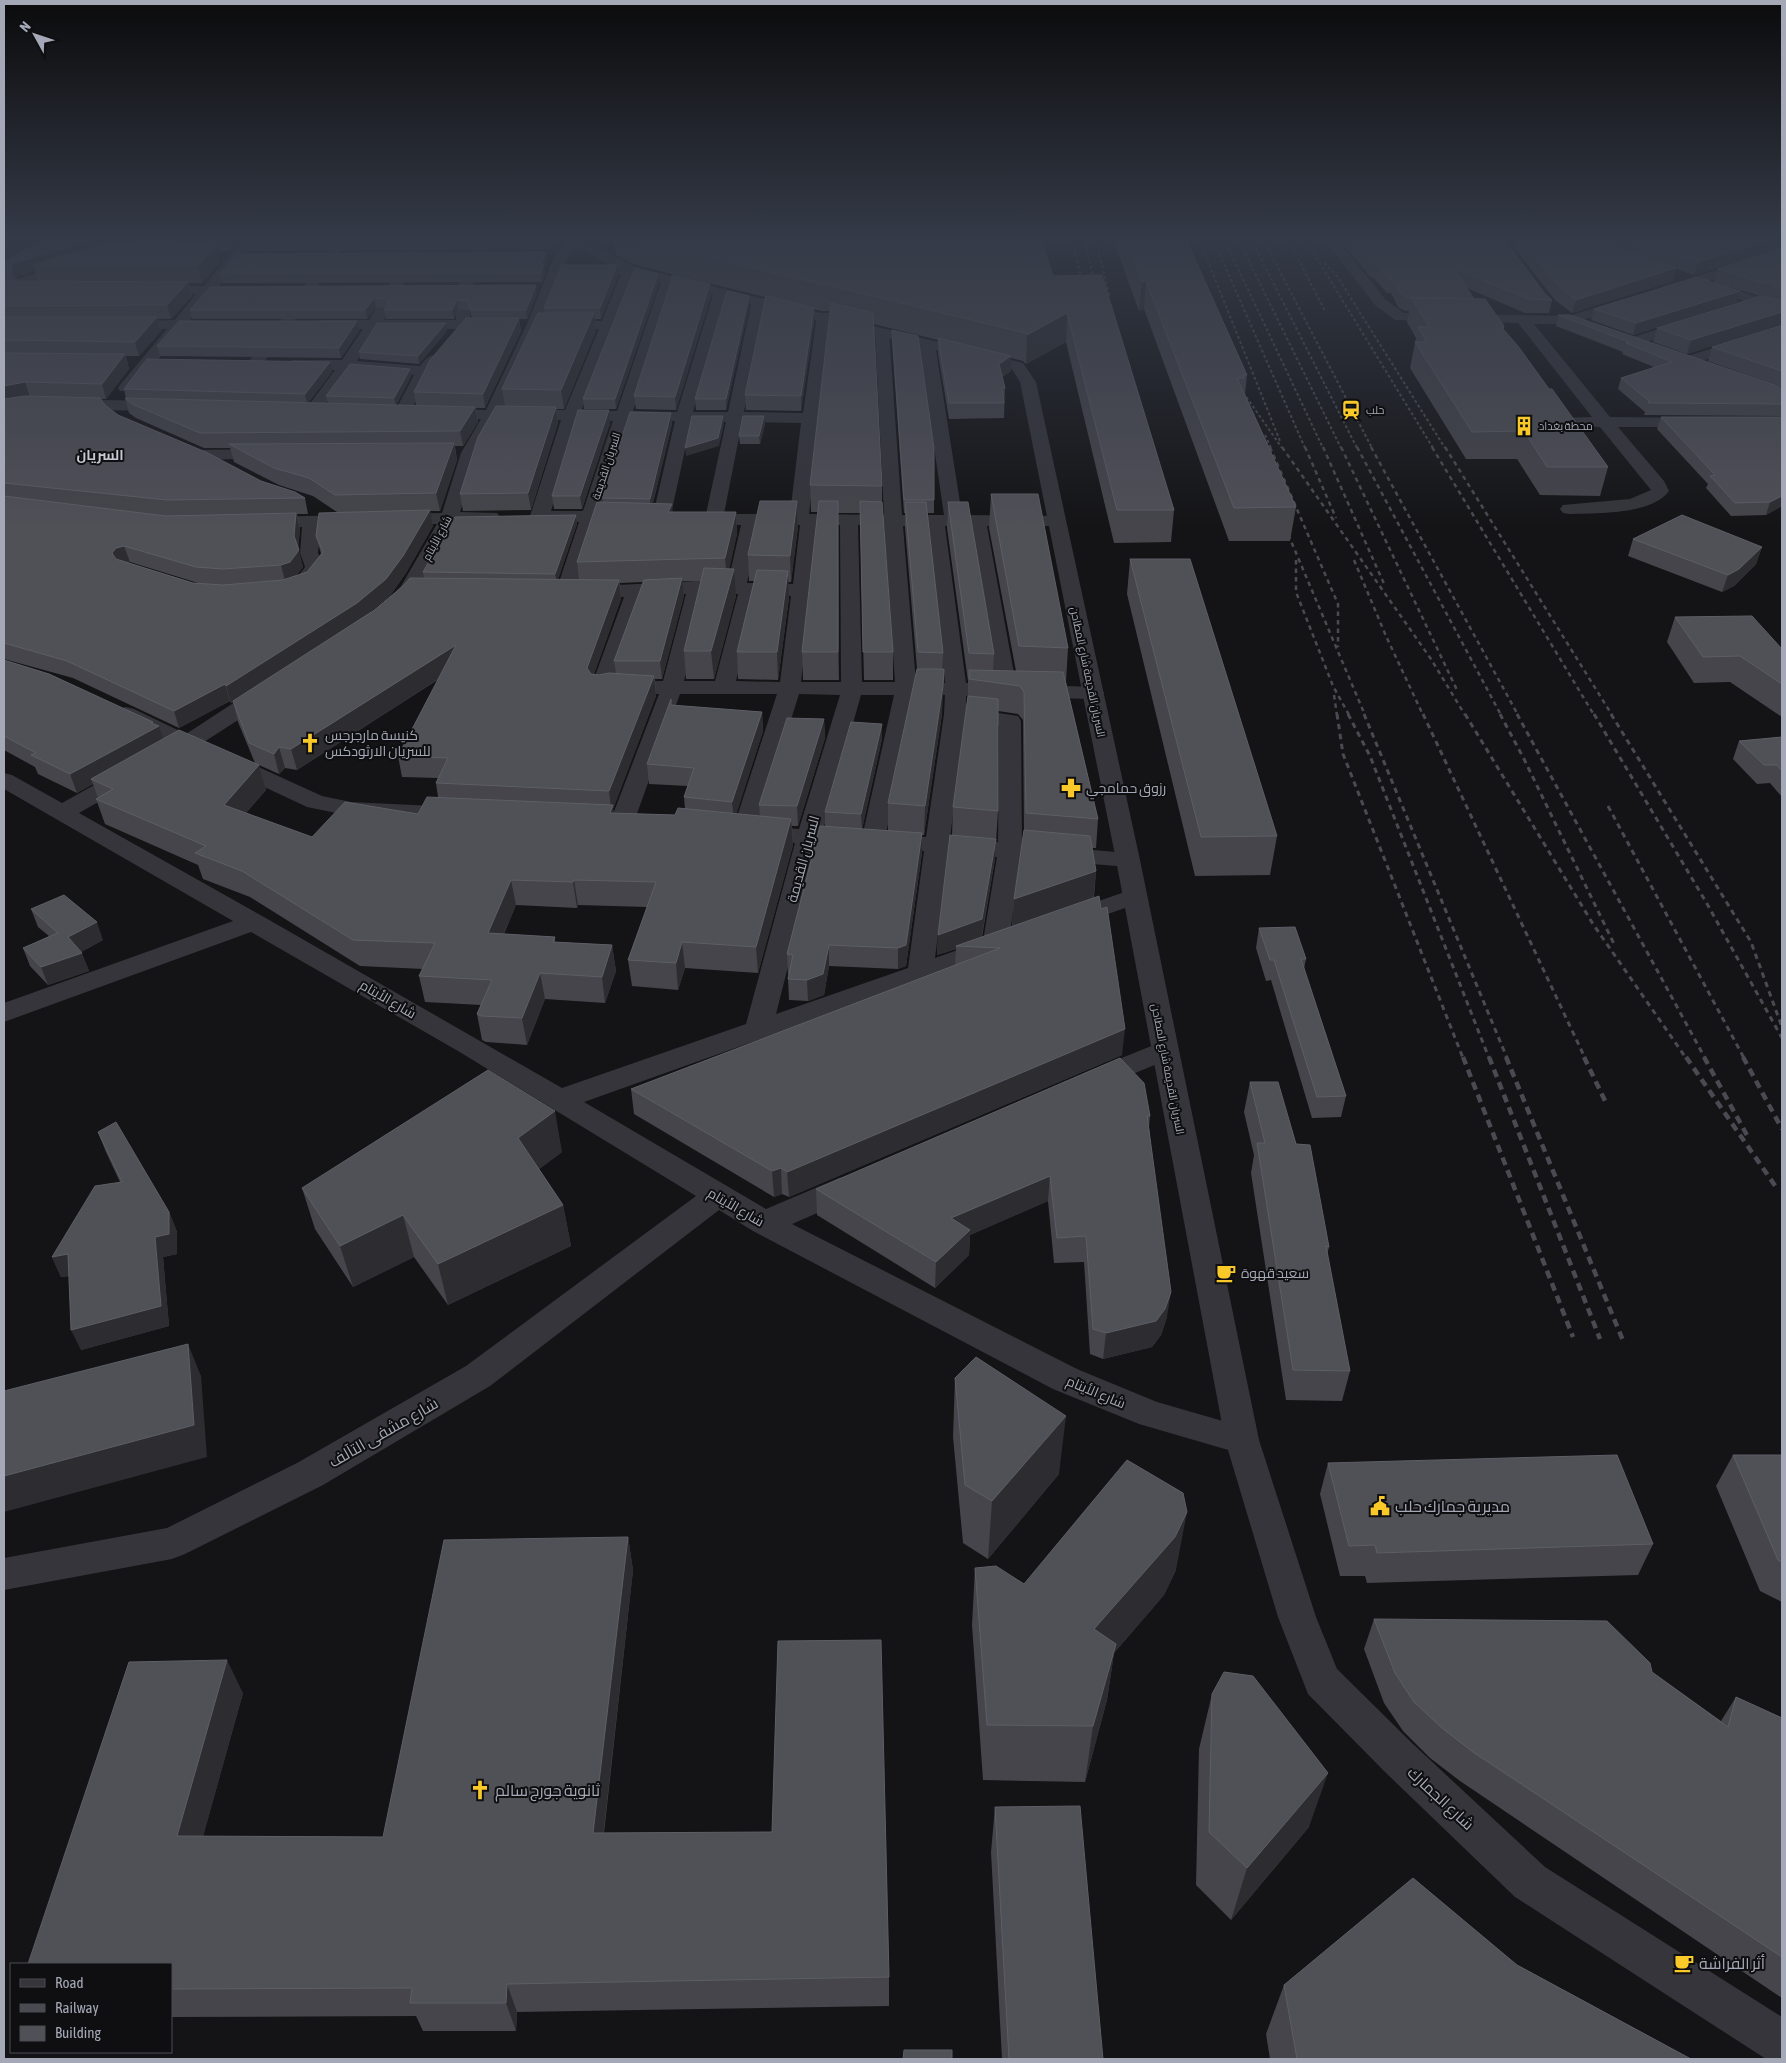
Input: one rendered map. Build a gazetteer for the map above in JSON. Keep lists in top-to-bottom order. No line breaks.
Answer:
{"streets":{"street":["السريان القديمة","شارع الأيتام","السريان القديمة شارع المطاحن","شارع مشفى التآلف","شارع الجمارك"]},"crossings":[["السريان القديمة","شارع الأيتام"],["السريان القديمة","السريان القديمة شارع المطاحن"],["شارع الأيتام","السريان القديمة شارع المطاحن"],["شارع الأيتام","شارع مشفى التآلف"],["شارع الأيتام","شارع الجمارك"],["السريان القديمة شارع المطاحن","شارع الجمارك"]],"districts":["السريان"],"places":{"station":["حلب"],"building":["محطة بغداد"],"church":["كنيسة مارجرجس للسريان الارثودكس","ثانوية جورج سالم"],"pharmacy":["رزوق حمامجي"],"cafe":["سعيد قهوة","أثر الفراشة"],"public building":["مديرية جمارك حلب"]},"legend":["Road","Railway","Building"],"north":"top left"}
